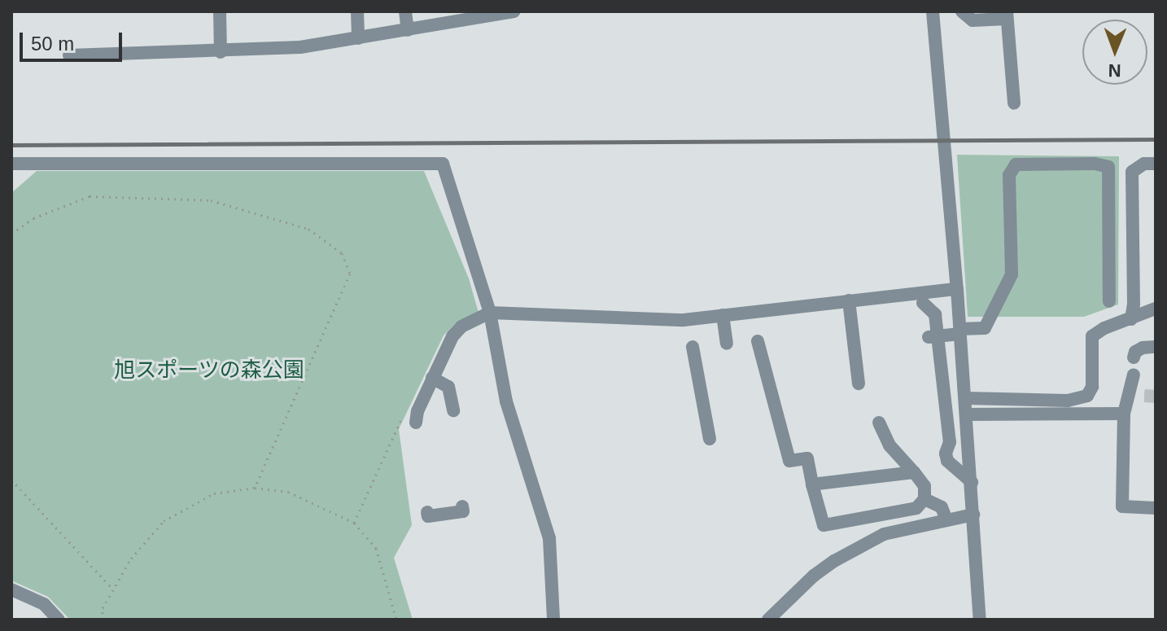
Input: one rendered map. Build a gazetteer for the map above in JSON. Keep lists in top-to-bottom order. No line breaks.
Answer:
{"parks":["旭スポーツの森公園"],"scale_bar":"50 m","north":"bottom"}
